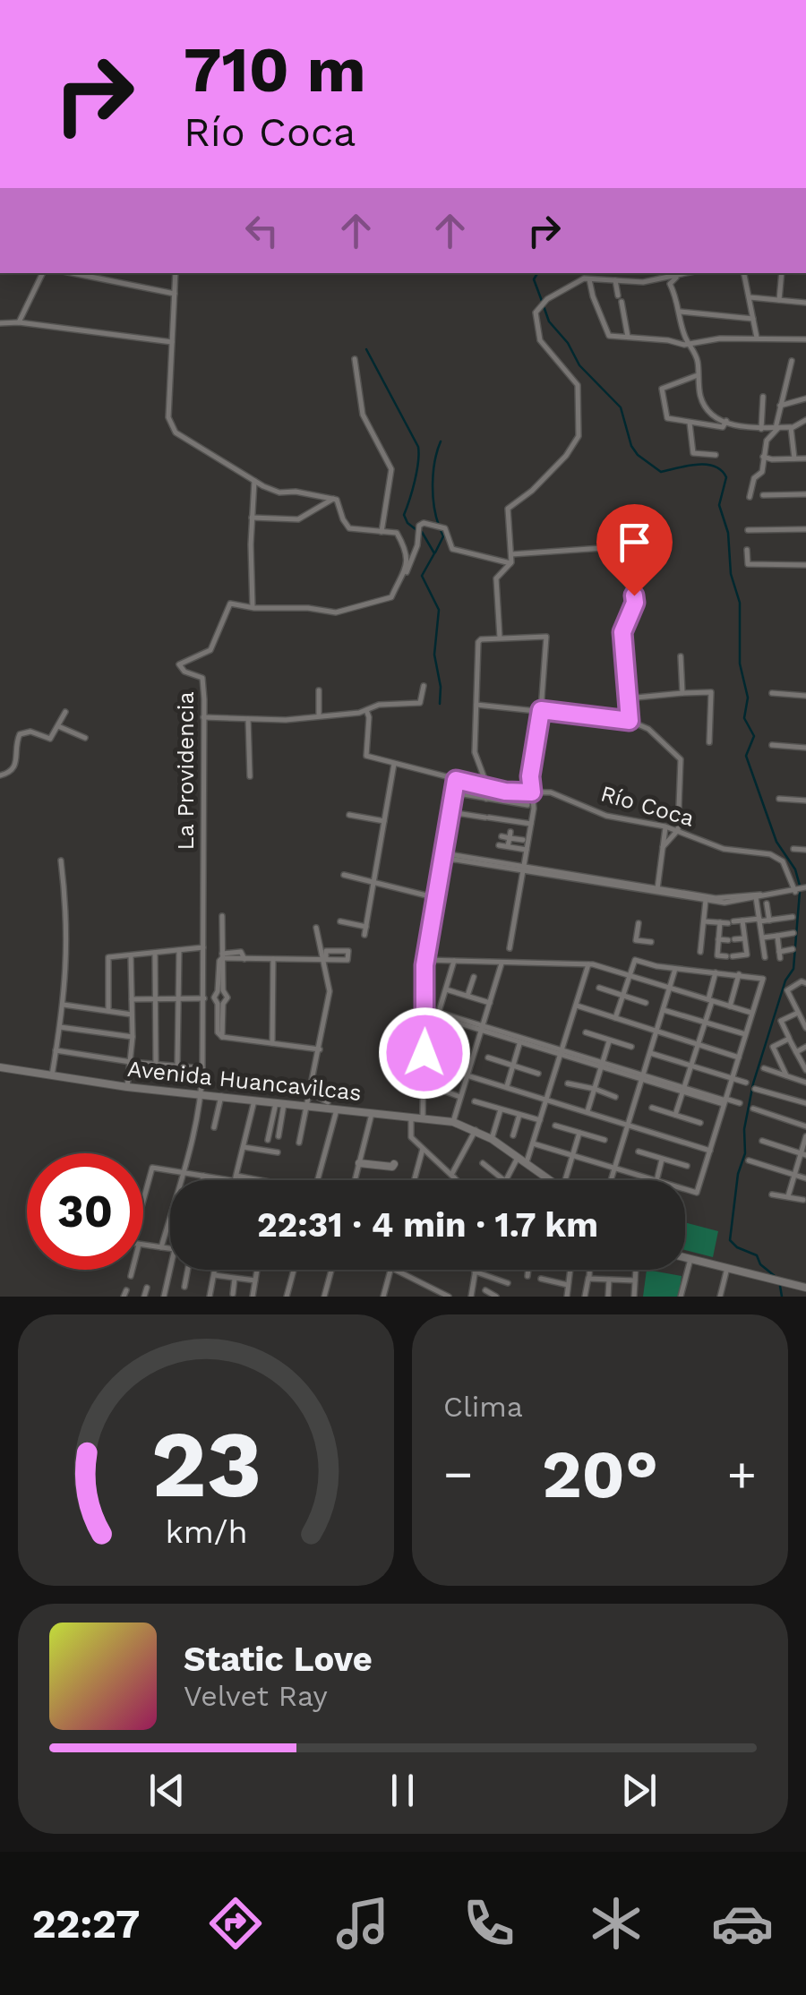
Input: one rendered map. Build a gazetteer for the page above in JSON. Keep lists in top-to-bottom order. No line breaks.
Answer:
{"streets":{"street":["La Providencia","Río Coca","Avenida Huancavilcas"]},"crossings":[["La Providencia","Avenida Huancavilcas"]],"page":{"turn":["710 m","Río Coca"],"limit":"30","trip":"22:31 · 4 min · 1.7 km","tile":"Clima","heat":["−","20°","+"],"song":["Static Love","Velvet Ray"],"tabs":"22:27","gauge":["23","km/h"]}}
